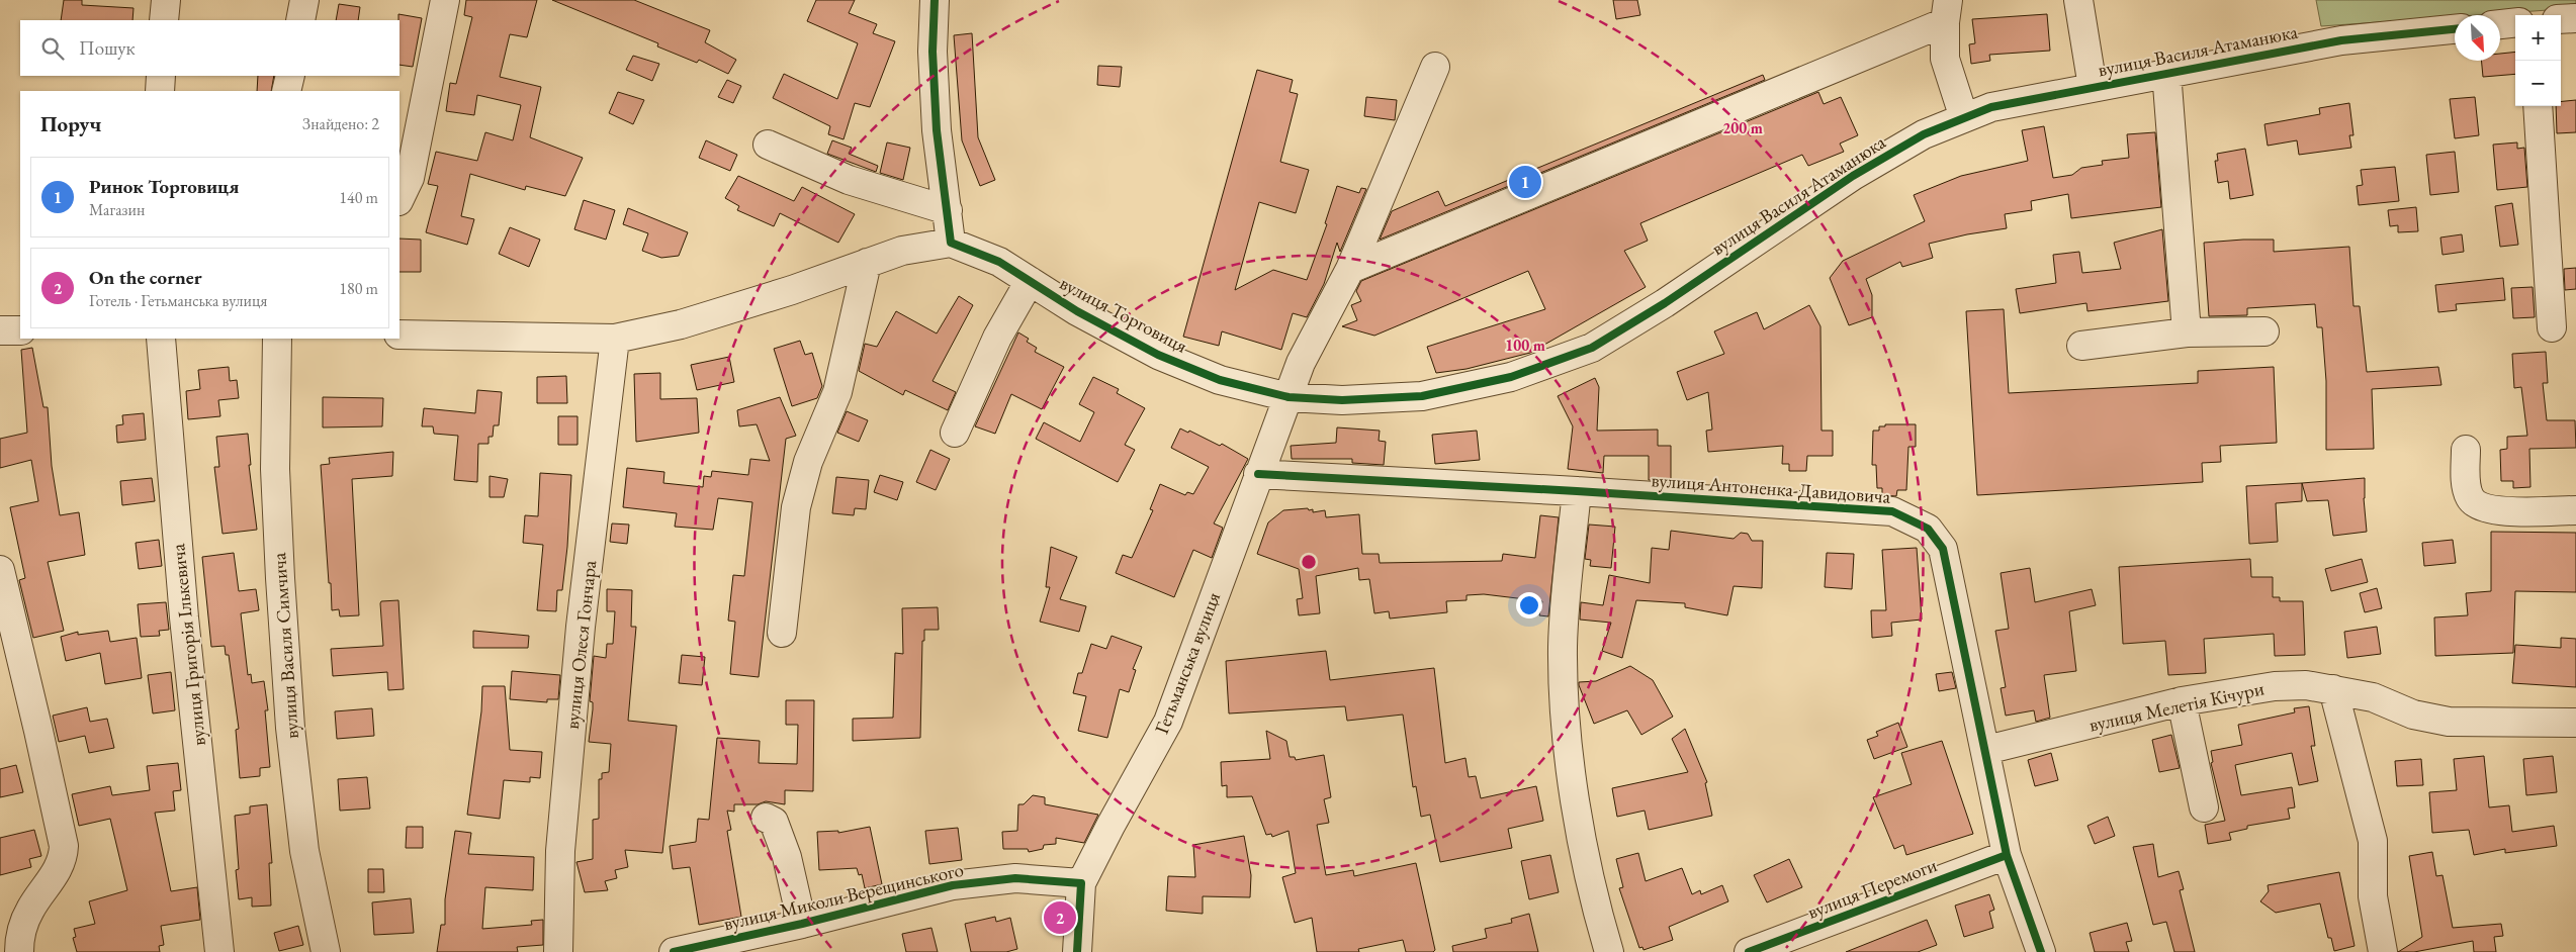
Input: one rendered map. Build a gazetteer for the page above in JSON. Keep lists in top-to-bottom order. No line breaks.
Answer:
{"streets":{"street":["вулиця Василя Атаманюка","вулиця Торговиця","вулиця Антоненка-Давидовича","вулиця Григорія Ількевича","вулиця Олеся Гончара","вулиця Василя Симчича","Гетьманська вулиця","вулиця Мелетія Кічури","вулиця Перемоги","вулиця Миколи Верещинського"]},"crossings":[["вулиця Василя Атаманюка","вулиця Торговиця"],["вулиця Василя Атаманюка","Гетьманська вулиця"],["вулиця Торговиця","Гетьманська вулиця"],["вулиця Антоненка-Давидовича","Гетьманська вулиця"],["вулиця Антоненка-Давидовича","вулиця Мелетія Кічури"],["вулиця Антоненка-Давидовича","вулиця Перемоги"],["Гетьманська вулиця","вулиця Миколи Верещинського"]],"north":"bottom right","page":{"map_buttons":["+","−"],"search":"Пошук","heading":["Поруч","Знайдено: 2"],"list":[{"mark":"1","name":"Ринок Торговиця","note":"Магазин","value":"140 m"},{"mark":"2","name":"On the corner","note":"Готель · Гетьманська вулиця","value":"180 m"}],"pins":["1","2"]},"rings":["200 m","100 m"]}
